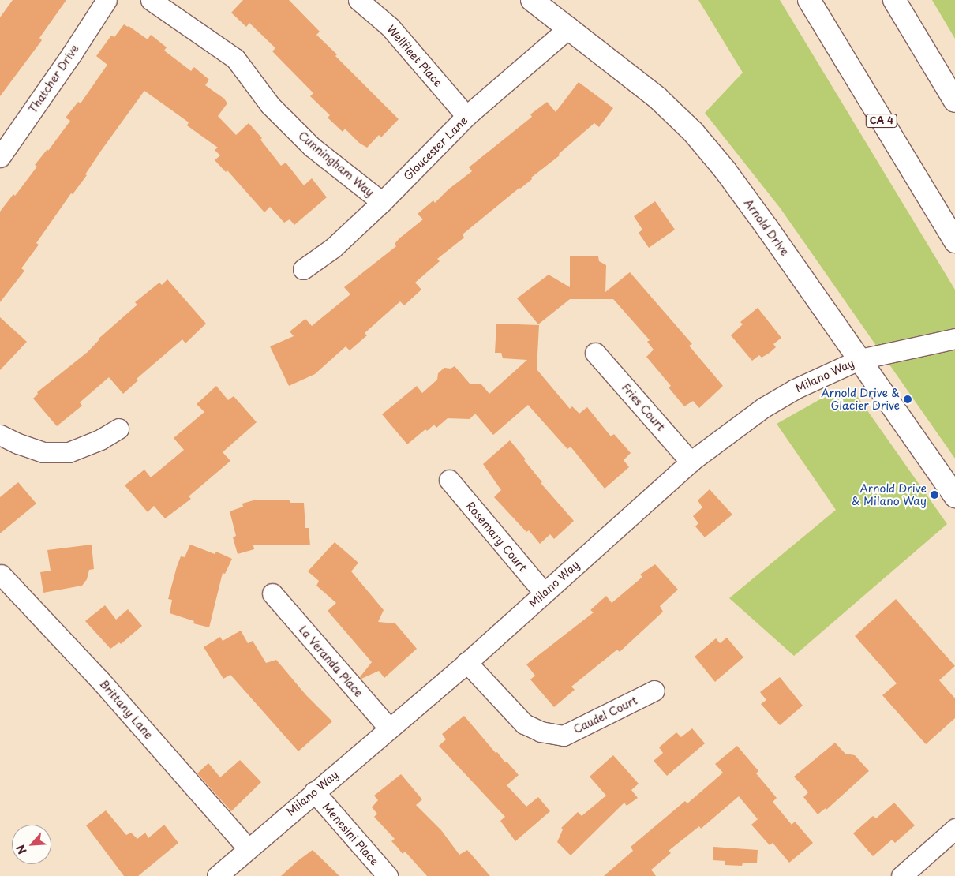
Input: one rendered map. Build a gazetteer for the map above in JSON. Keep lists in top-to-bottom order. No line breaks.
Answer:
{"streets":{"main road":["CA 4","Arnold Drive"],"street":["Wellfleet Place","Thatcher Drive","Gloucester Lane","Cunningham Way","Milano Way","Fries Court","Rosemary Court","La Veranda Place","Brittany Lane","Caudel Court","Menesini Place"]},"crossings":[["Wellfleet Place","Gloucester Lane"],["Gloucester Lane","Cunningham Way"],["Gloucester Lane","Arnold Drive"],["Arnold Drive","Milano Way"],["Milano Way","Fries Court"],["Milano Way","Rosemary Court"],["Milano Way","La Veranda Place"],["Milano Way","Brittany Lane"],["Milano Way","Caudel Court"],["Milano Way","Menesini Place"]],"places":["Arnold Drive & Glacier Drive","Arnold Drive & Milano Way"],"north":"bottom left"}
